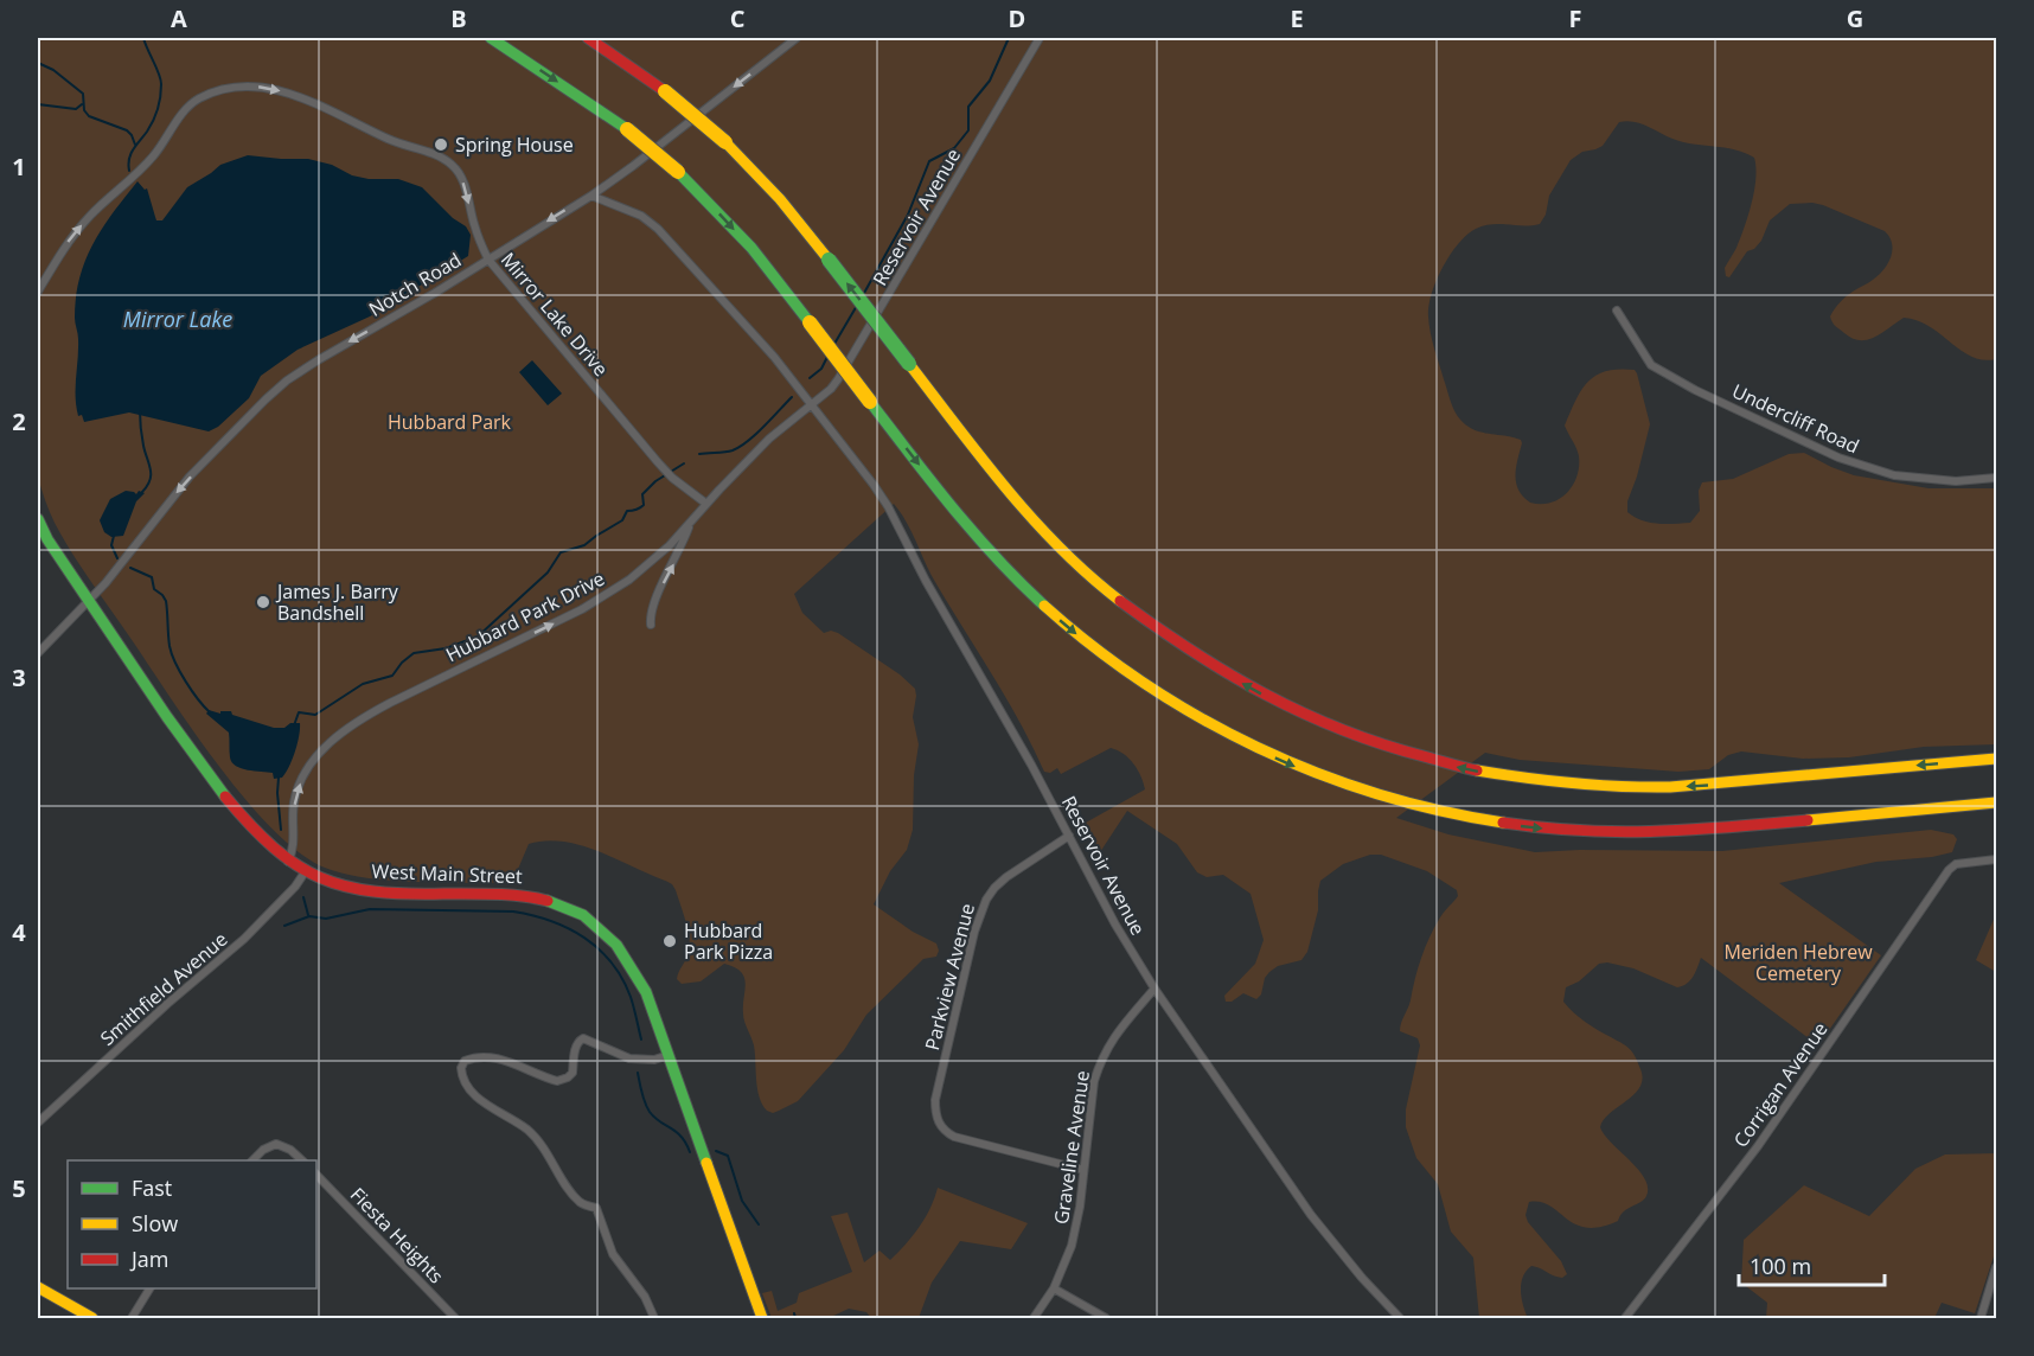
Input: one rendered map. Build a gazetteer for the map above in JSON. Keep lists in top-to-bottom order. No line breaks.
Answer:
{"streets":{"main road":["West Main Street"],"street":["Reservoir Avenue","Notch Road","Mirror Lake Drive","Undercliff Road","Hubbard Park Drive","Parkview Avenue","Smithfield Avenue","Corrigan Avenue","Graveline Avenue","Fiesta Heights"]},"crossings":[["Reservoir Avenue","Notch Road"],["Reservoir Avenue","Hubbard Park Drive"],["Reservoir Avenue","Parkview Avenue"],["Reservoir Avenue","Graveline Avenue"],["Notch Road","Mirror Lake Drive"],["Notch Road","West Main Street"],["Mirror Lake Drive","Hubbard Park Drive"],["Hubbard Park Drive","West Main Street"],["West Main Street","Smithfield Avenue"],["Parkview Avenue","Graveline Avenue"]],"one_way":["Notch Road","Hubbard Park Drive"],"water":["Mirror Lake"],"parks":["Hubbard Park","Meriden Hebrew Cemetery"],"places":["Spring House","James J. Barry Bandshell","Hubbard Park Pizza"],"legend":["Fast","Slow","Jam"],"scale_bar":"100 m","grid":{"columns":["A","B","C","D","E","F","G"],"rows":["1","2","3","4","5"]}}
